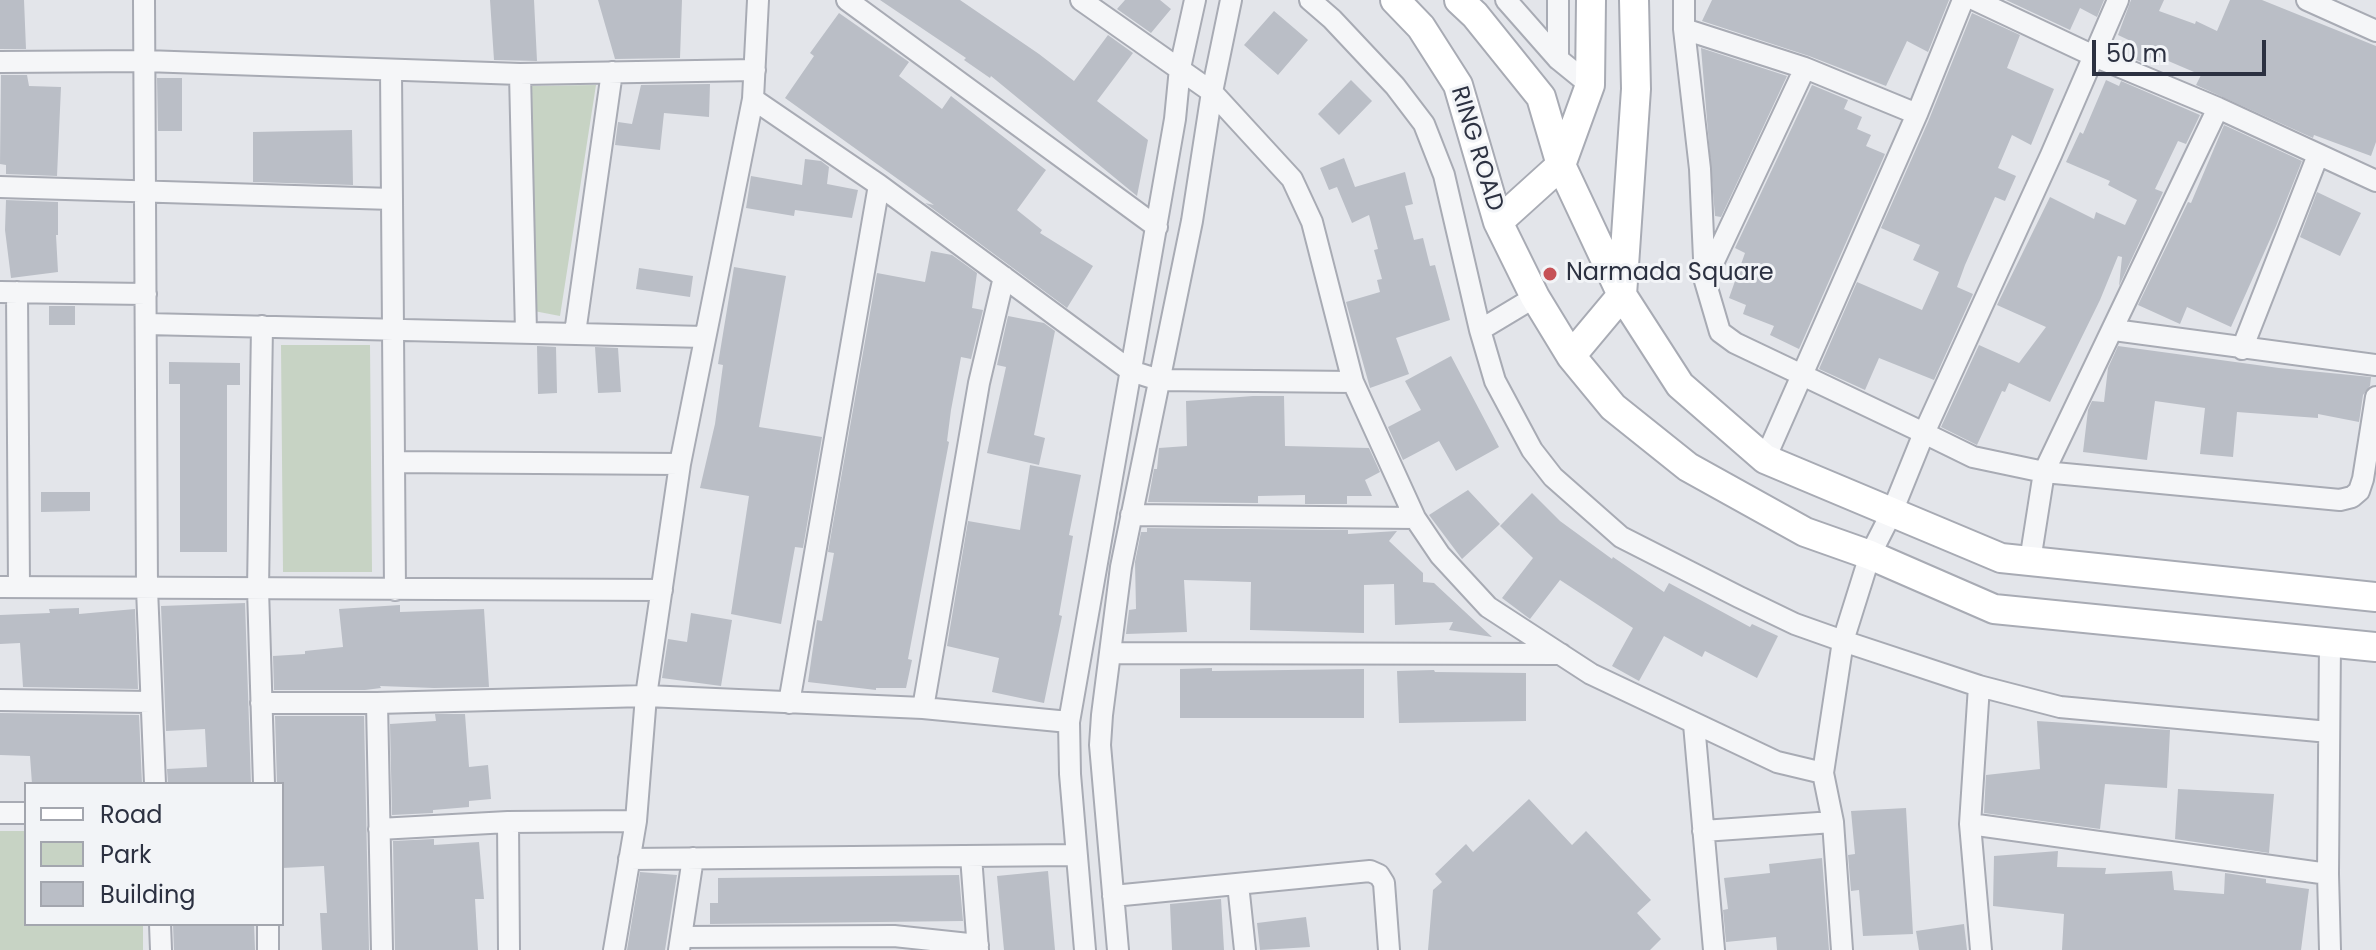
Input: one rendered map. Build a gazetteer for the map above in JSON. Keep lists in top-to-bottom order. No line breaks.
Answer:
{"streets":{"main road":["RING ROAD"]},"places":["Narmada Square"],"legend":["Road","Park","Building"],"scale_bar":"50 m"}
